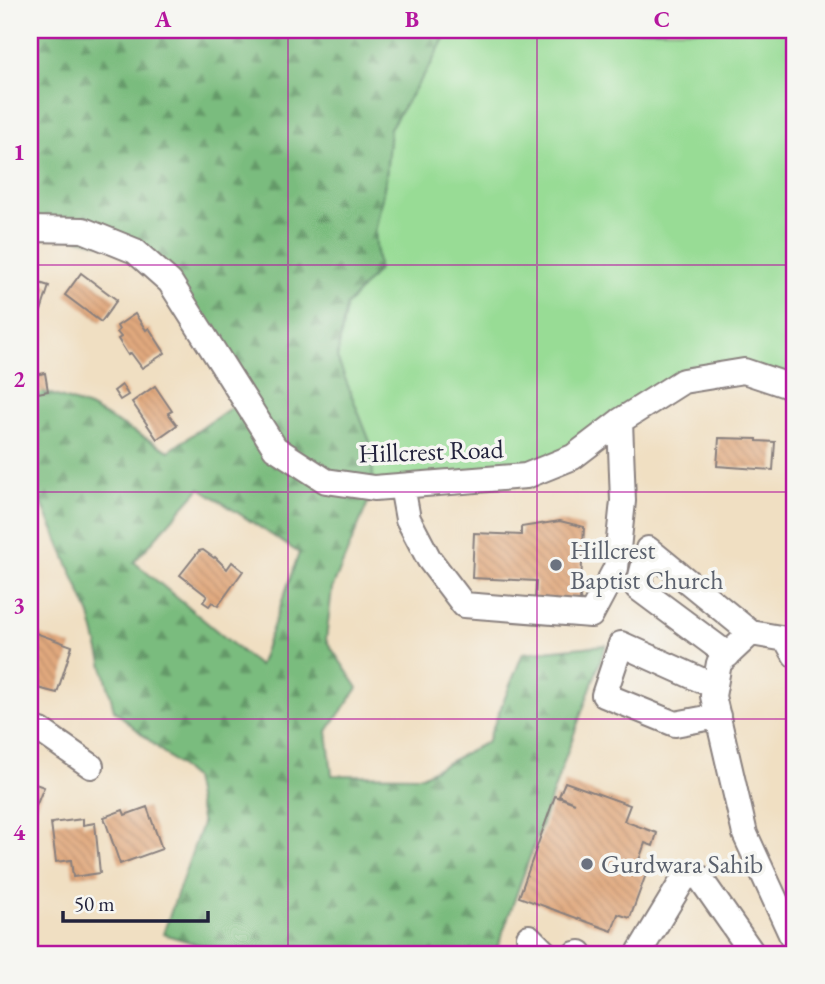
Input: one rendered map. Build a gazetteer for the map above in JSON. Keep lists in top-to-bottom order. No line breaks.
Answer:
{"streets":{"street":["Hillcrest Road"]},"places":["Hillcrest Baptist Church","Gurdwara Sahib"],"scale_bar":"50 m","grid":{"columns":["A","B","C"],"rows":["1","2","3","4"]}}
